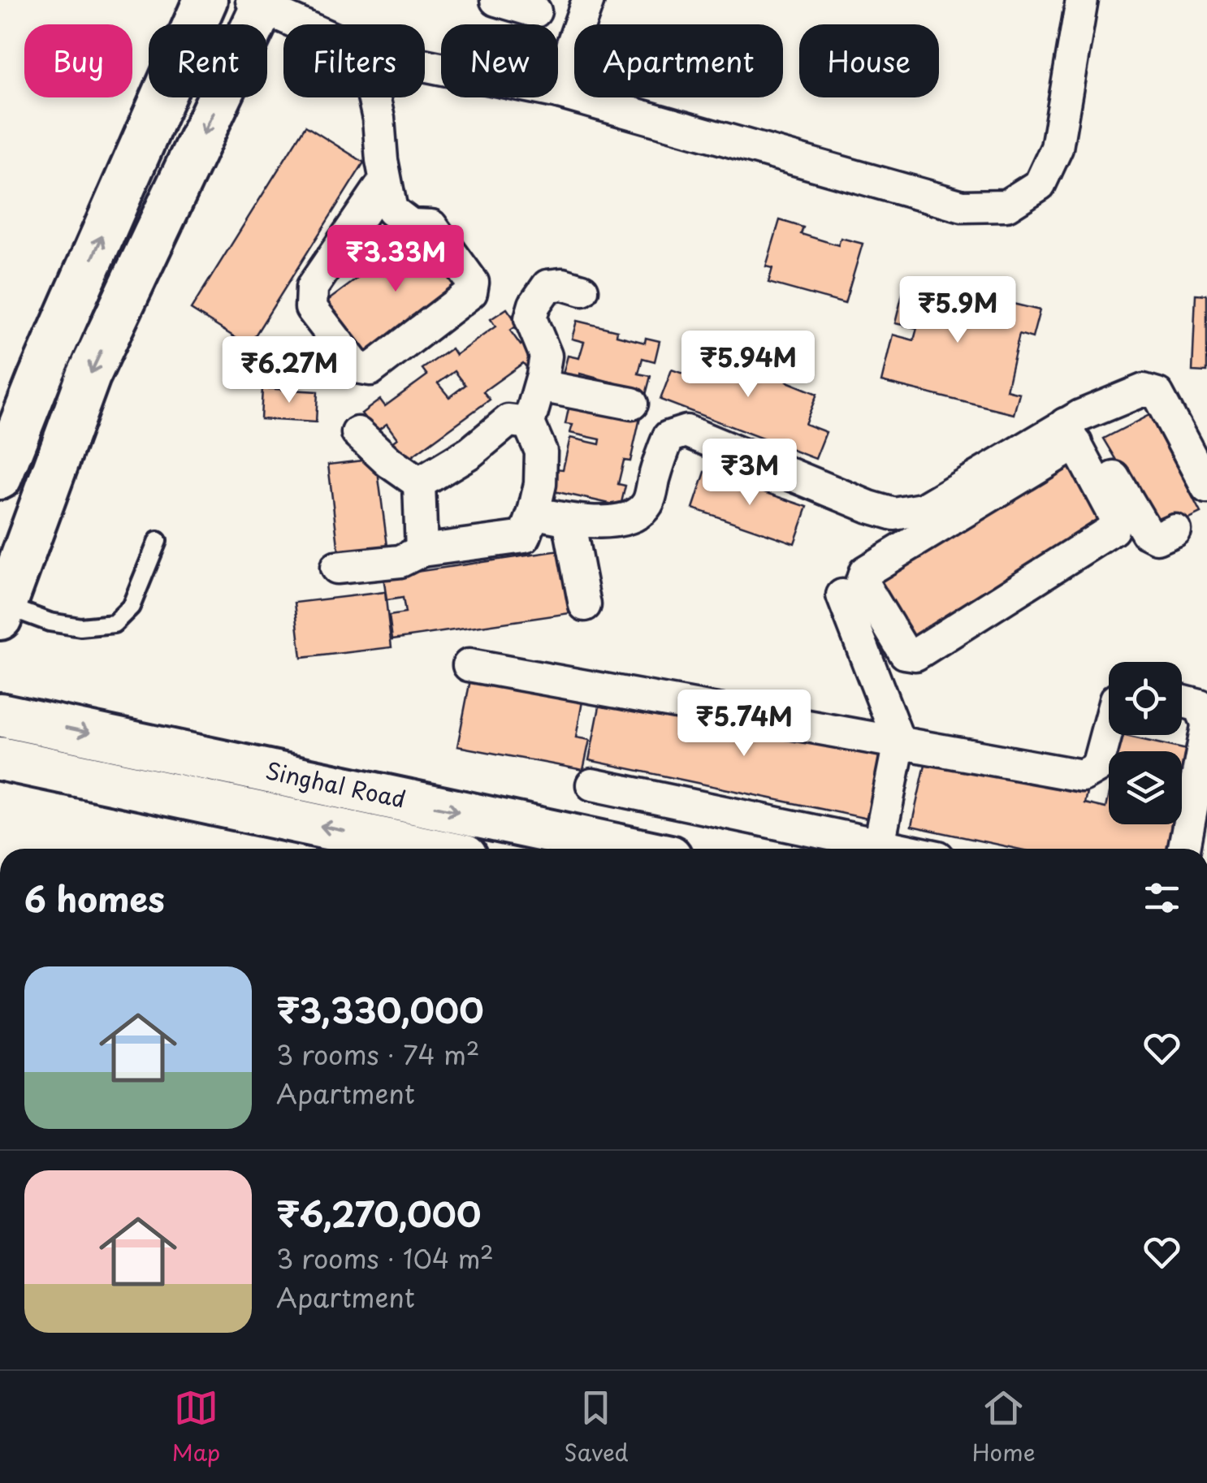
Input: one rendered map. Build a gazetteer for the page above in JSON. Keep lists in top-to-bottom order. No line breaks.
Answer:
{"streets":{"street":["Singhal Road"]},"page":{"chip":["Buy","Rent","Filters","New","Apartment","House"],"price":["₹3.33M","₹5.9M","₹5.94M","₹6.27M","₹3M","₹5.74M"],"heading":"6 homes","list":[{"name":"₹3,330,000","note":"3 rooms · 74 m² · Apartment"},{"name":"₹6,270,000","note":"3 rooms · 104 m² · Apartment"}],"tabs":["Map","Saved","Home"]}}
